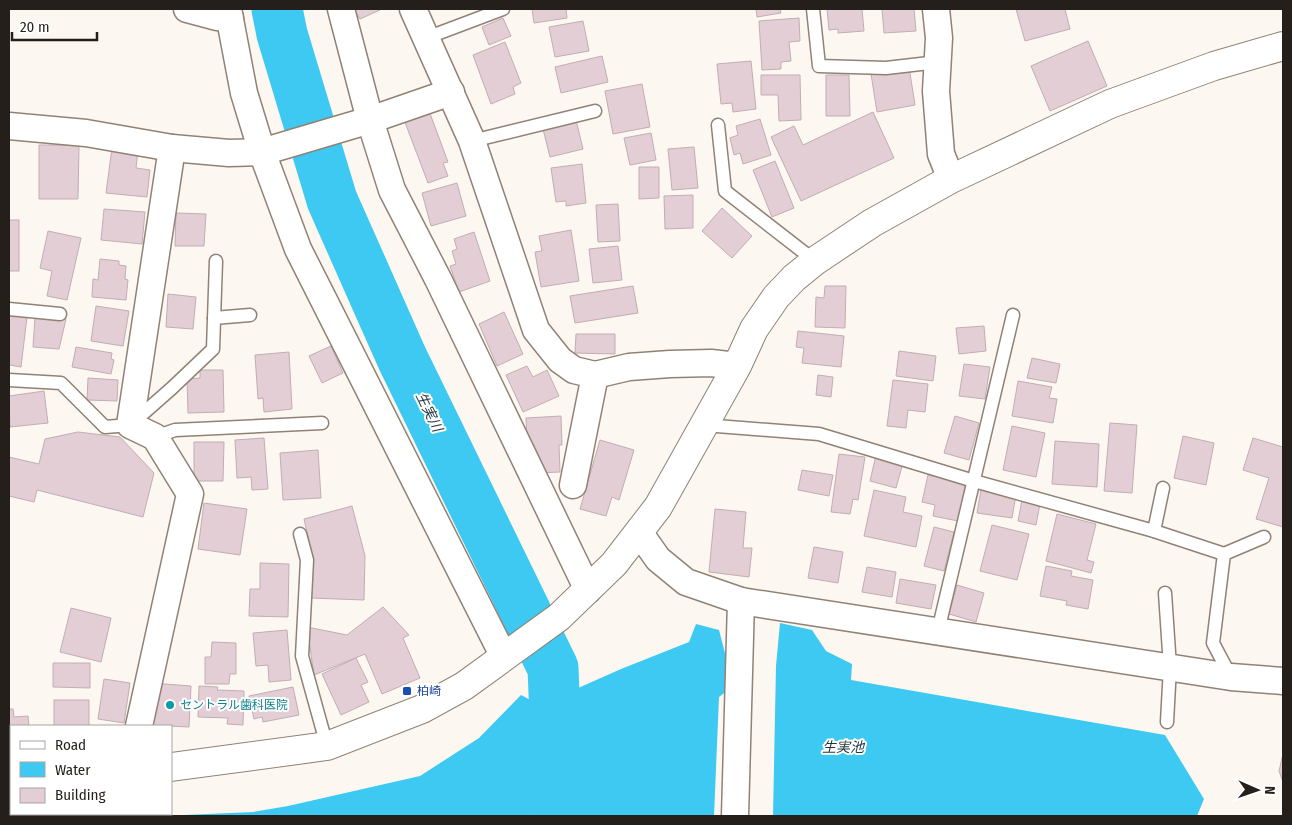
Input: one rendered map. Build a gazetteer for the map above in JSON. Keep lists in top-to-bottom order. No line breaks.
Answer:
{"water":["生実川","生実池"],"places":{"transit":["柏崎"],"other":["セントラル歯科医院"]},"legend":["Road","Water","Building"],"scale_bar":"20 m","north":"right"}
